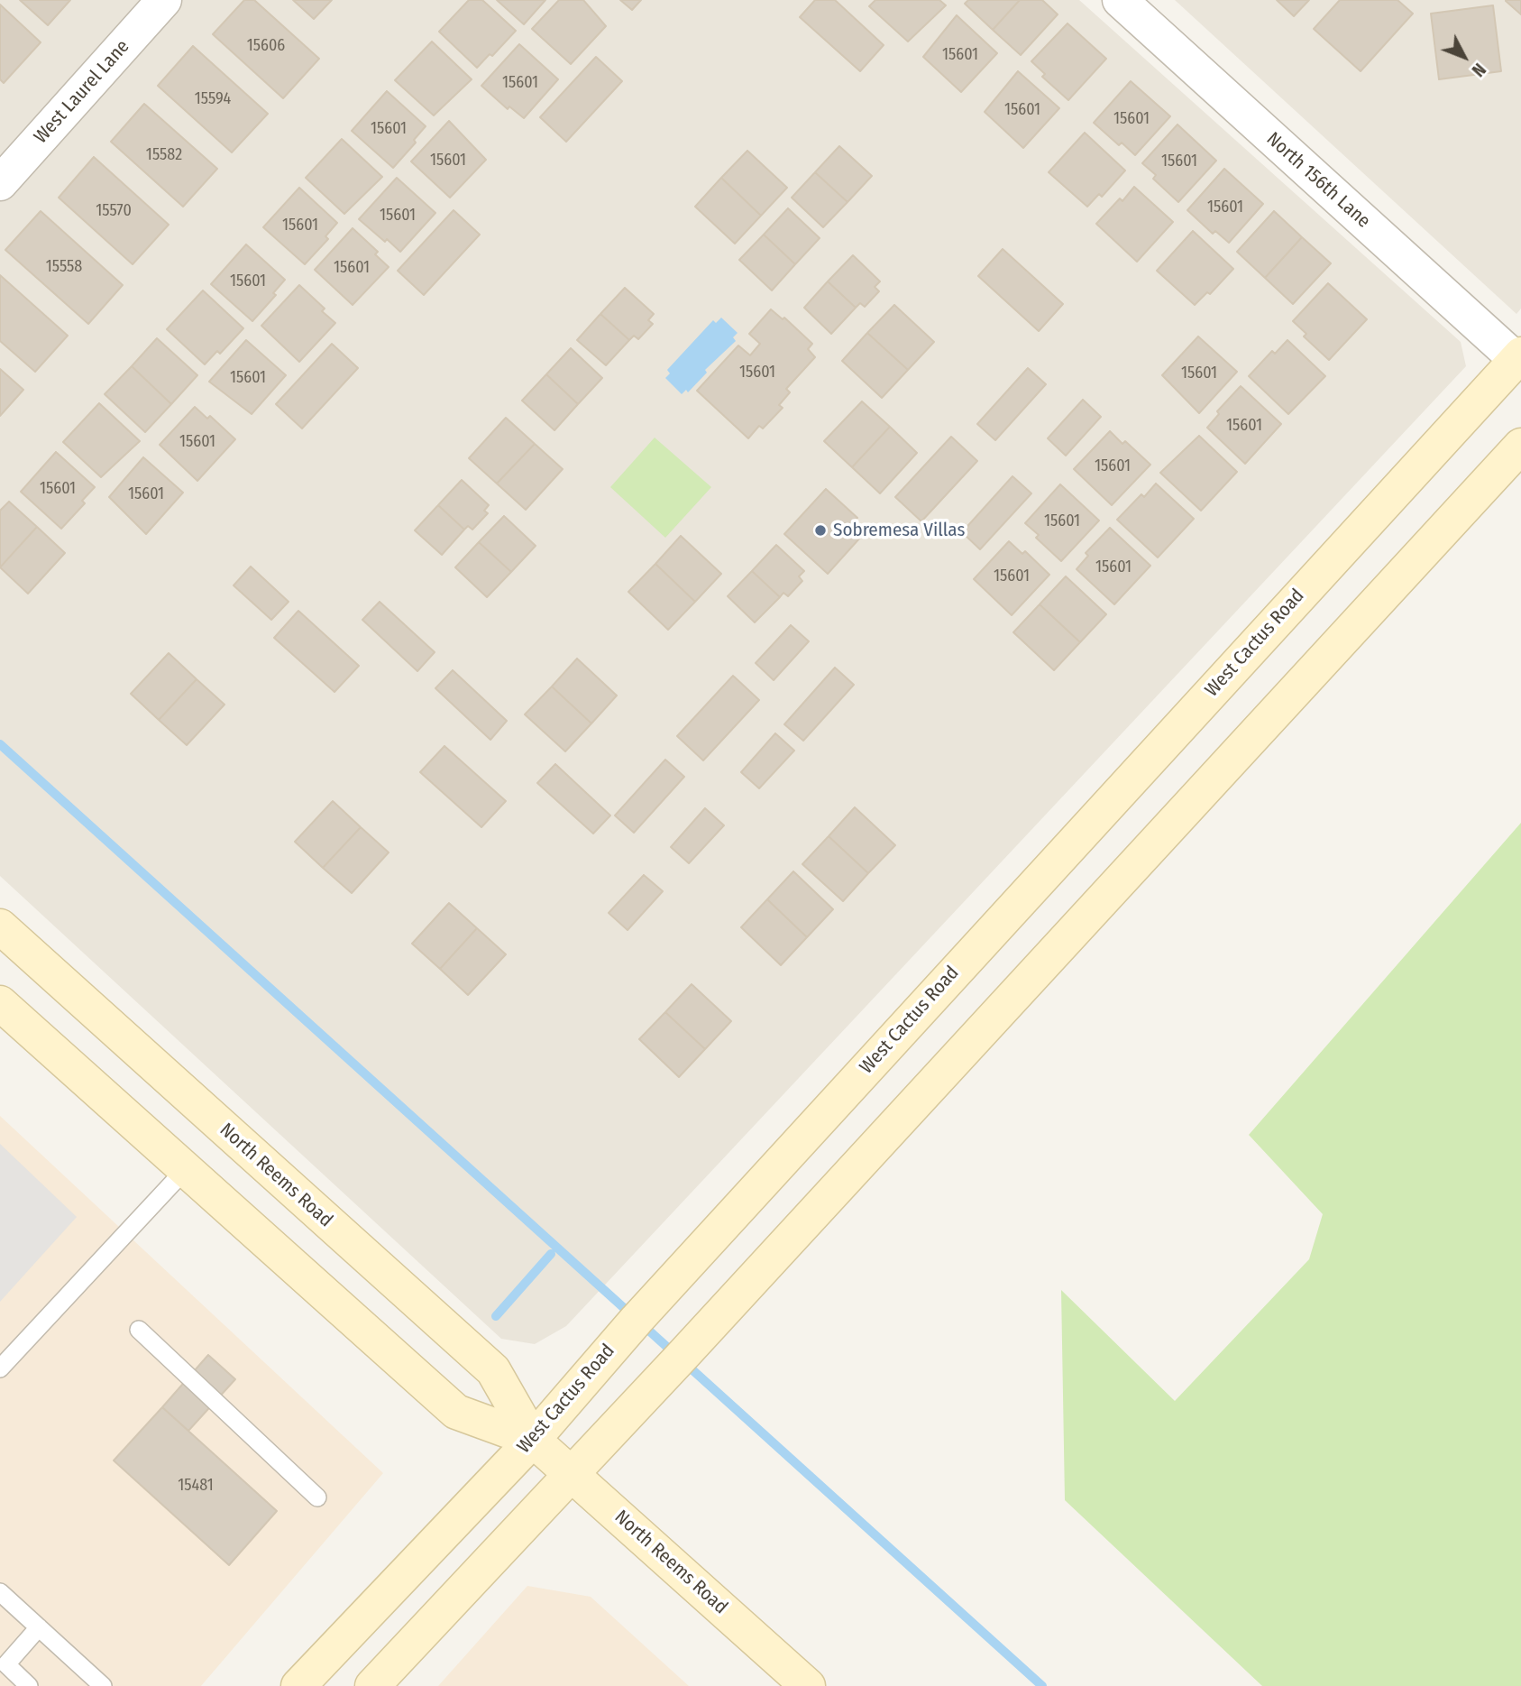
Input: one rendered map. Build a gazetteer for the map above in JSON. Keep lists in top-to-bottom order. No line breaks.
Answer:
{"streets":{"main road":["West Cactus Road","North Reems Road"],"street":["West Laurel Lane","North 156th Lane"]},"crossings":[["North 156th Lane","West Cactus Road"],["West Cactus Road","North Reems Road"]],"places":["Sobremesa Villas"],"house_numbers":["15606","15601","15601","15594","15601","15601","15601","15582","15601","15601","15601","15570","15601","15601","15558","15601","15601","15601","15601","15601","15601","15601","15601","15601","15601","15601","15601","15601","15481"],"north":"bottom right"}
